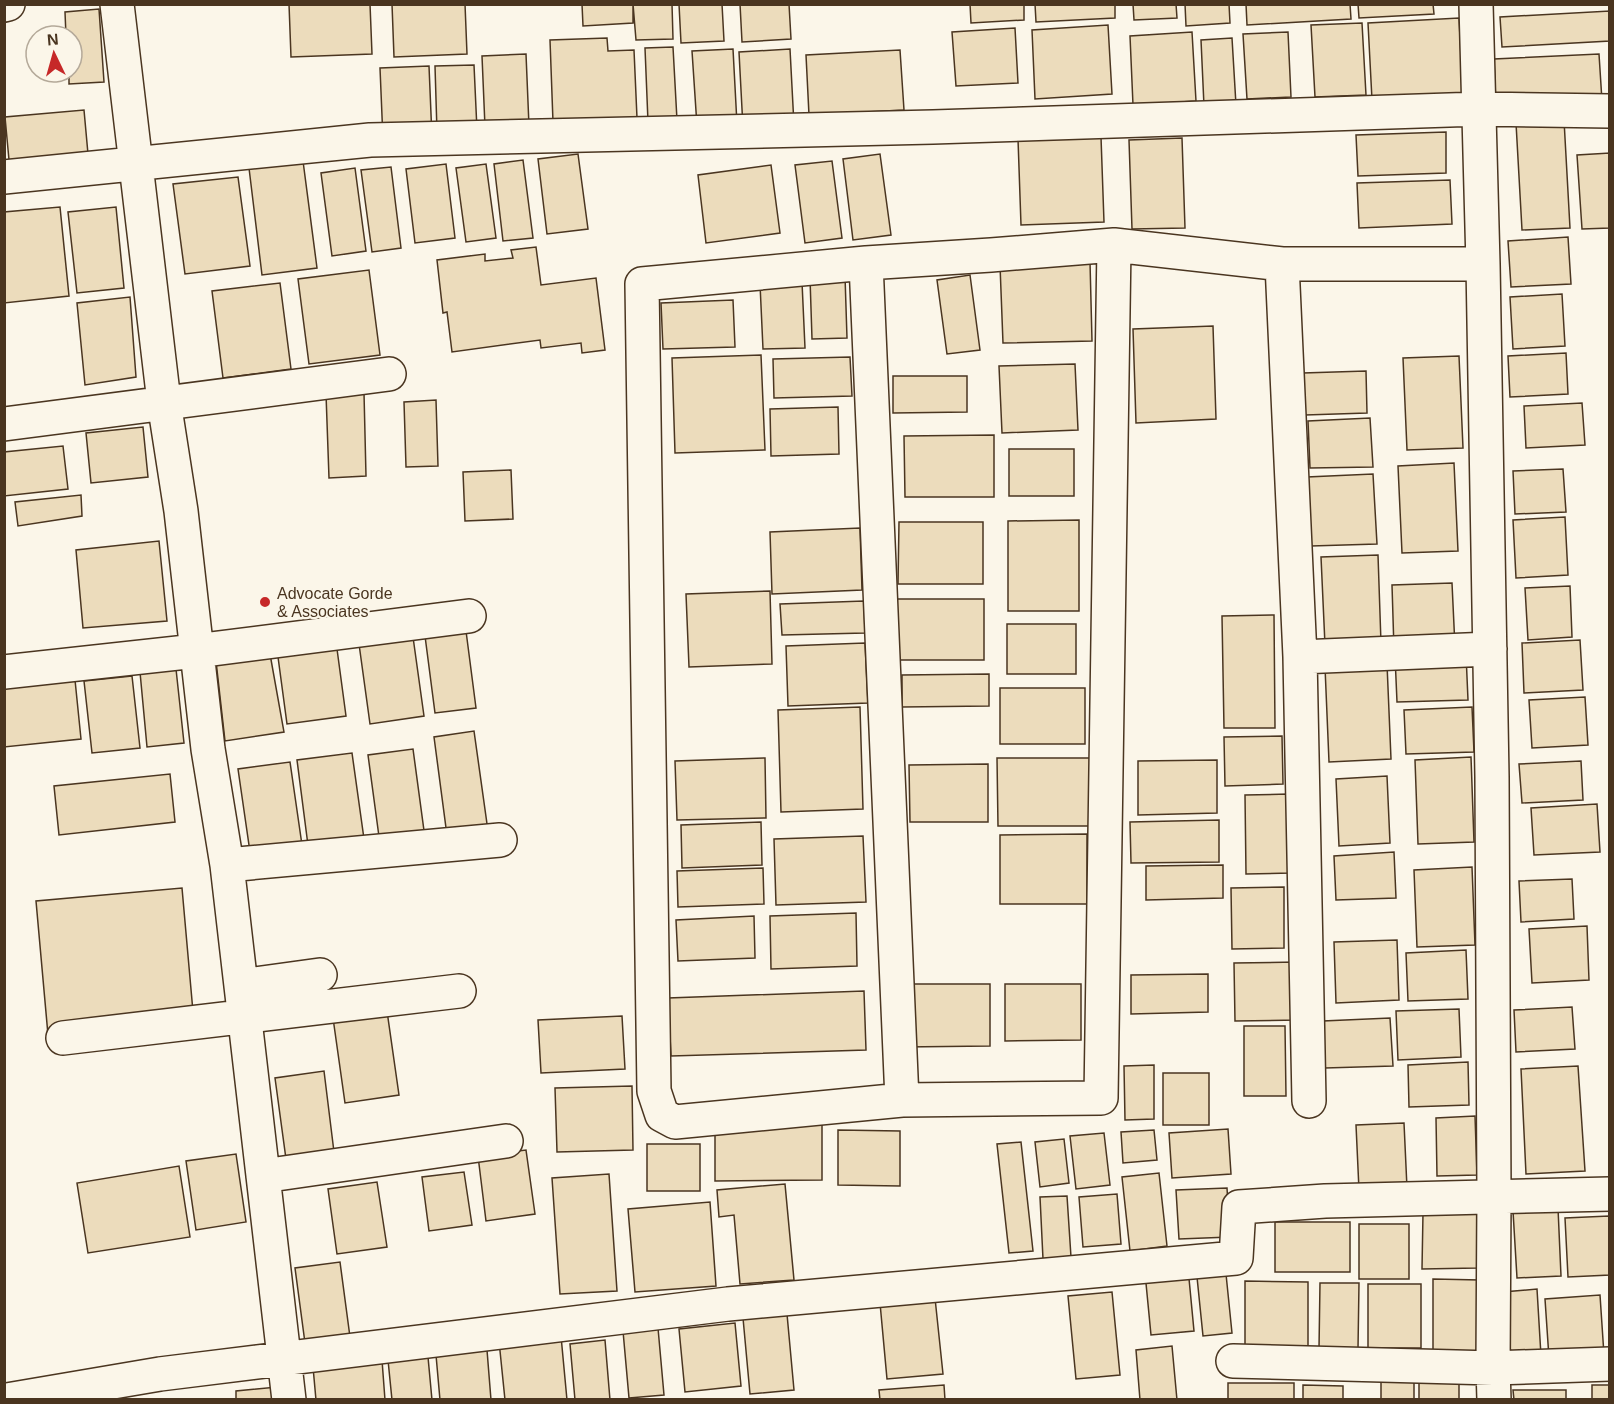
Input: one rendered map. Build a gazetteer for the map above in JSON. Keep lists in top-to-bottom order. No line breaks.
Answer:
{"places":["Advocate Gorde & Associates"],"north":"top"}
